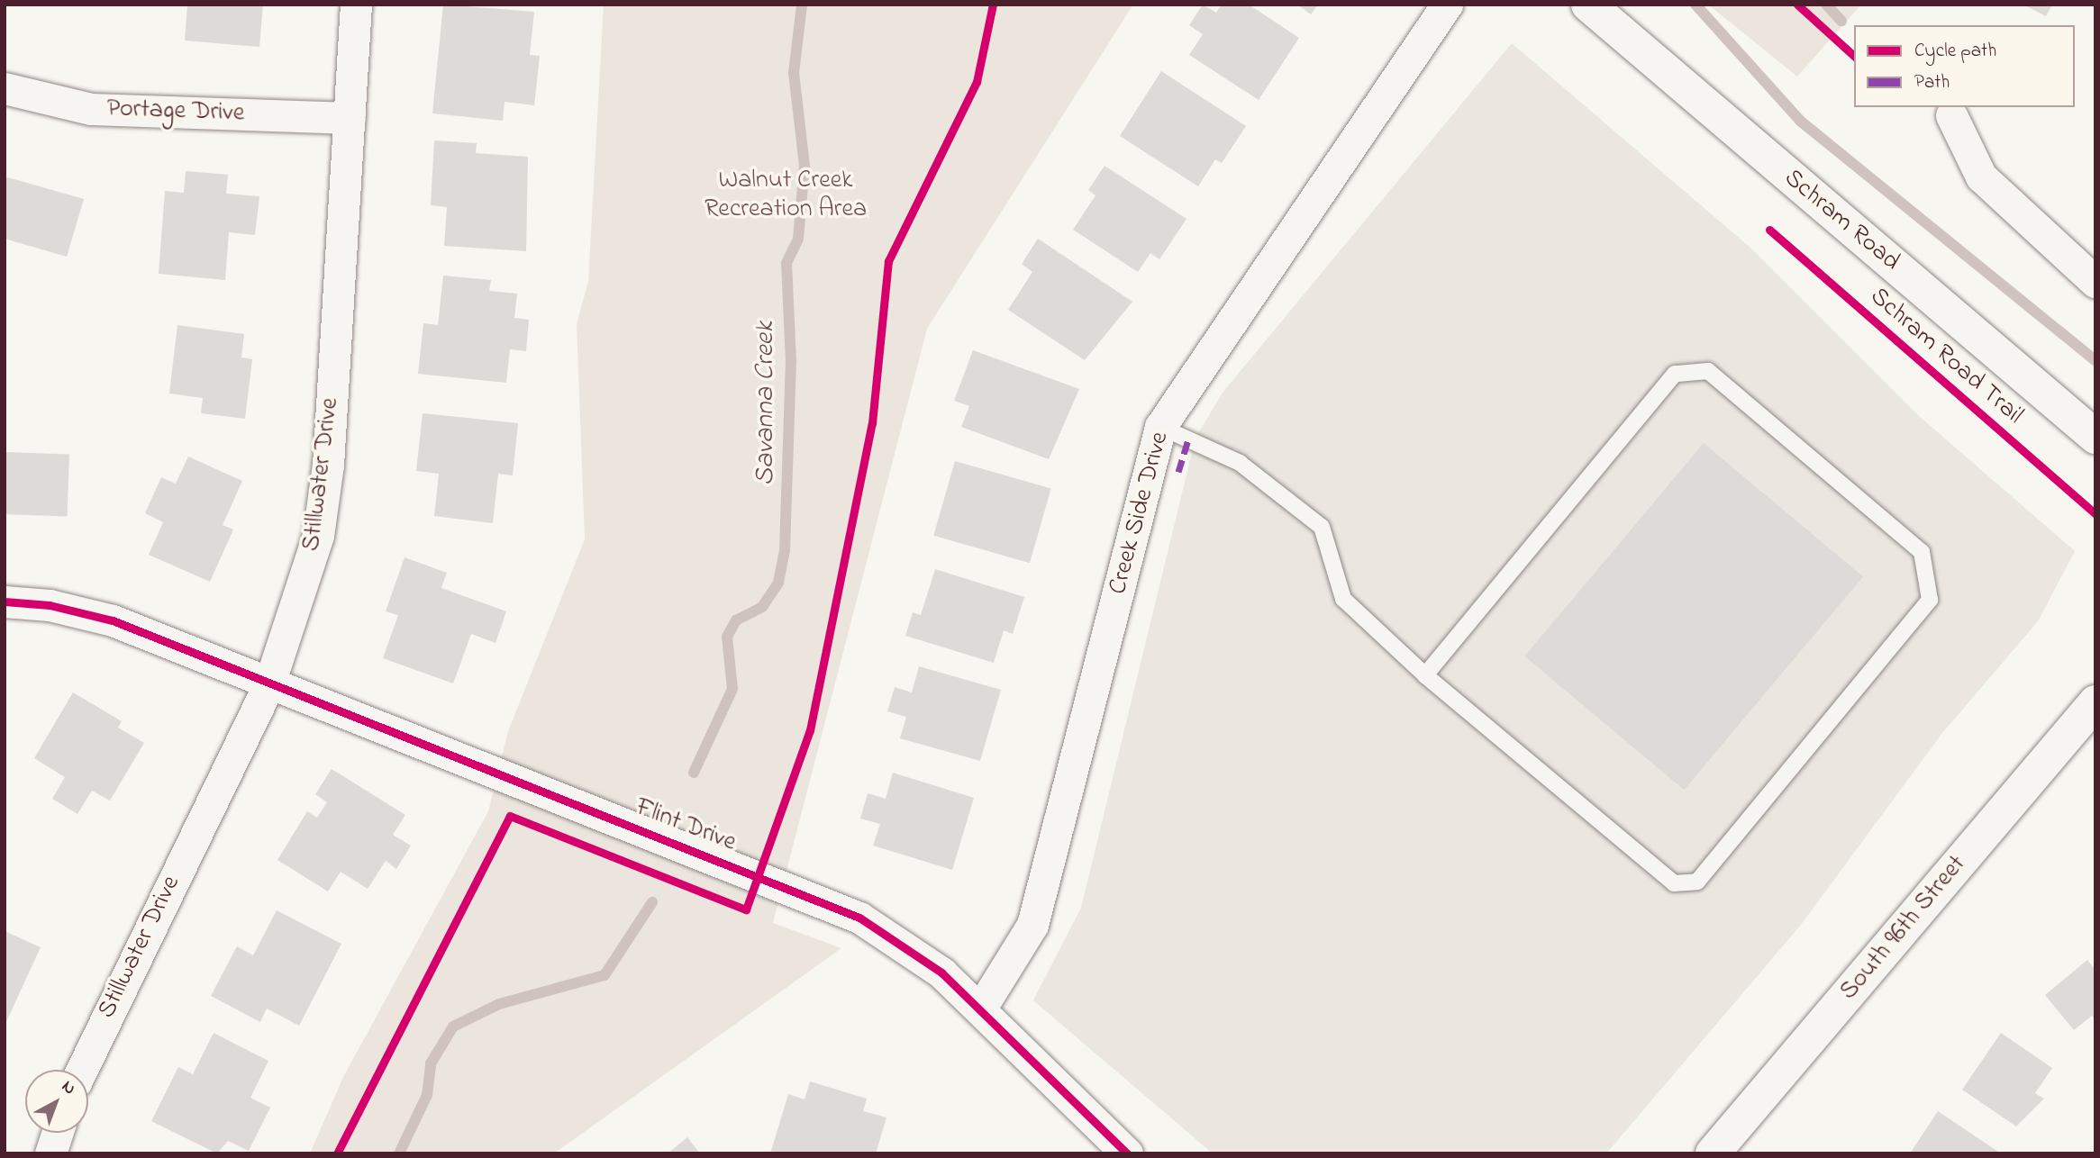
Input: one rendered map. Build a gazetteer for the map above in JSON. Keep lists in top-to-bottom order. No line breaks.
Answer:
{"streets":{"main road":["Schram Road","South 96th Street"],"street":["Portage Drive","Stillwater Drive","Creek Side Drive","Flint Drive"],"cycle path":["Schram Road Trail"]},"crossings":[["Portage Drive","Stillwater Drive"],["Stillwater Drive","Flint Drive"],["Creek Side Drive","Flint Drive"]],"water":["Savanna Creek"],"parks":["Walnut Creek Recreation Area"],"legend":["Cycle path","Path"],"north":"top right"}
